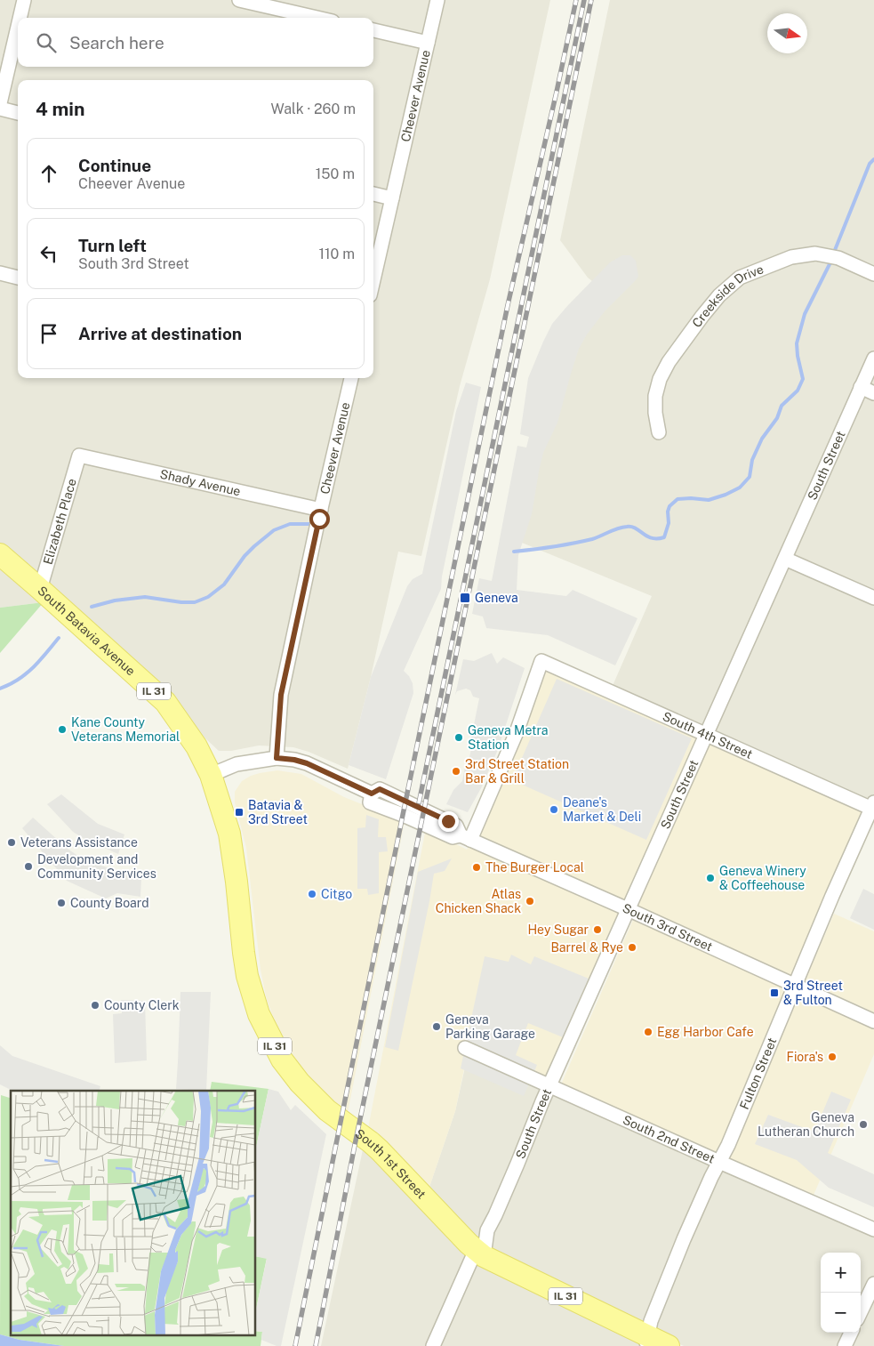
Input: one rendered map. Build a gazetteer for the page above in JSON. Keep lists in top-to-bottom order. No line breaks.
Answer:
{"streets":{"main road":["South Batavia Avenue","IL 31","South 1st Street"],"street":["Cheever Avenue","Creekside Drive","South Street","Shady Avenue","Elizabeth Place","South 4th Street","South 3rd Street","Fulton Street","South 2nd Street"]},"crossings":[["Cheever Avenue","Shady Avenue"],["Cheever Avenue","South 3rd Street"],["South Street","South 4th Street"],["South Street","South 3rd Street"],["South Street","South 2nd Street"],["South Street","South 1st Street"],["Shady Avenue","Elizabeth Place"],["Elizabeth Place","South Batavia Avenue"],["South Batavia Avenue","South 3rd Street"],["South Batavia Avenue","South 1st Street"],["South 4th Street","South 3rd Street"],["South 4th Street","Fulton Street"],["South 3rd Street","Fulton Street"],["Fulton Street","South 2nd Street"],["Fulton Street","South 1st Street"]],"places":{"transit":["Geneva","Batavia & 3rd Street","3rd Street & Fulton"],"other":["Kane County Veterans Memorial","Geneva Metra Station","3rd Street Station Bar & Grill","Deane's Market & Deli","Veterans Assistance","Development and Community Services","The Burger Local","Geneva Winery & Coffeehouse","Citgo","Atlas Chicken Shack","County Board","Hey Sugar","Barrel & Rye","County Clerk","Geneva Parking Garage","Egg Harbor Cafe","Fiora's","Geneva Lutheran Church"]},"north":"right","page":{"search":"Search here","heading":["4 min","Walk · 260 m"],"list":[["Continue","Cheever Avenue","150 m"],["Turn left","South 3rd Street","110 m"],"Arrive at destination"],"map_buttons":["+","−"]}}
